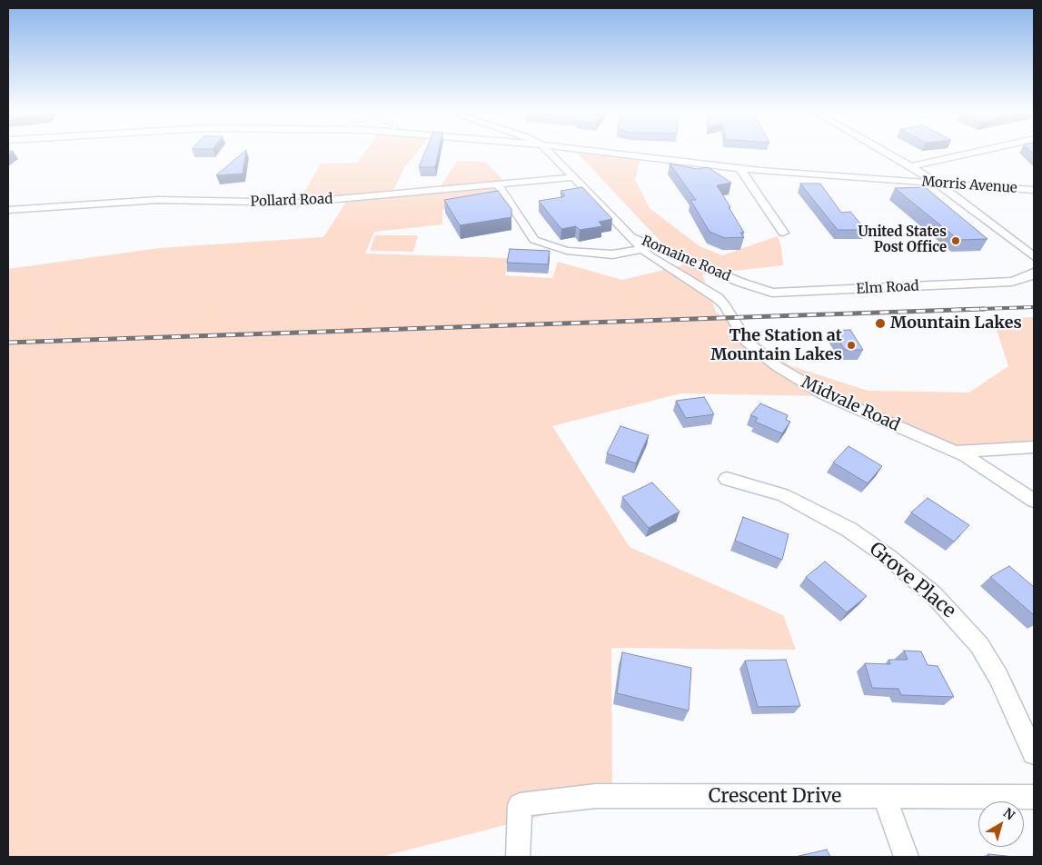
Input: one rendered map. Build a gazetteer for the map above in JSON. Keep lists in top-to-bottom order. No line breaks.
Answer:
{"streets":{"street":["Morris Avenue","Pollard Road","Romaine Road","Elm Road","Midvale Road","Grove Place","Crescent Drive"]},"crossings":[["Pollard Road","Romaine Road"],["Pollard Road","Midvale Road"],["Romaine Road","Elm Road"],["Romaine Road","Midvale Road"]],"places":["United States Post Office","Mountain Lakes","The Station at Mountain Lakes"],"north":"top right"}
